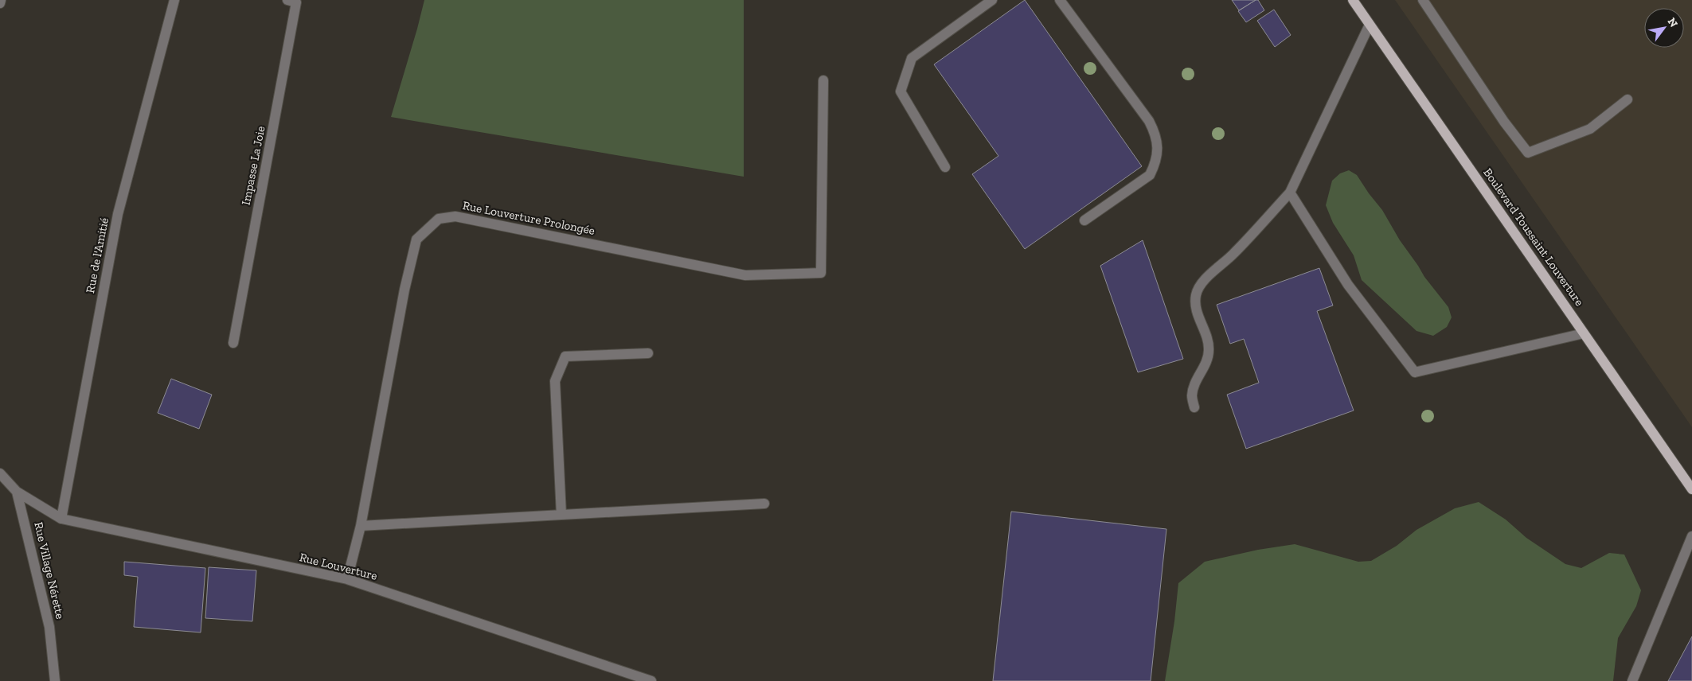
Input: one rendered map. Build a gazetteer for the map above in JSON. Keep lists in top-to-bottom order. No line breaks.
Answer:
{"streets":{"main road":["Boulevard Toussaint Louverture"],"street":["Impasse La Joie","Rue Louverture Prolongée","Rue de l'Amitié","Rue Louverture","Rue Village Nérette"]},"crossings":[["Rue Louverture Prolongée","Rue Louverture"],["Rue de l'Amitié","Rue Louverture"],["Rue Louverture","Rue Village Nérette"]],"north":"top right"}
